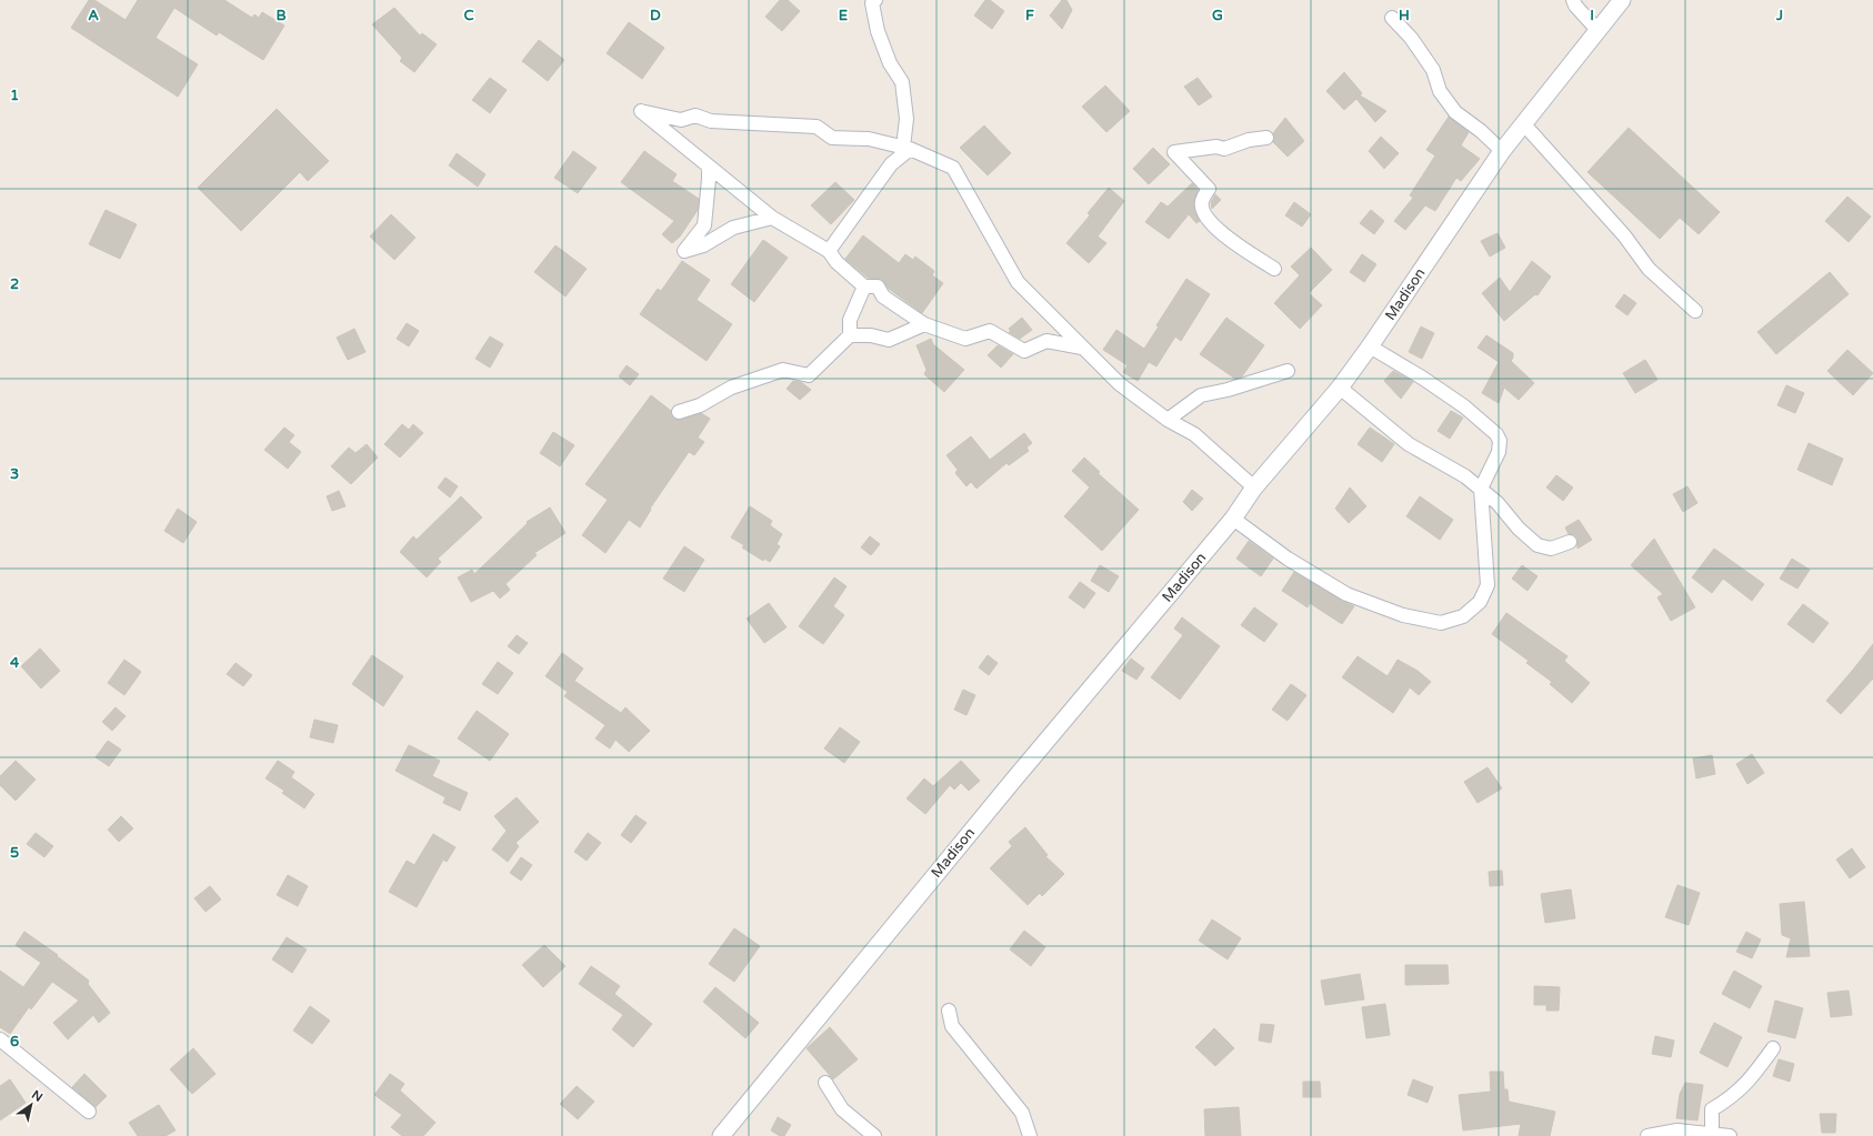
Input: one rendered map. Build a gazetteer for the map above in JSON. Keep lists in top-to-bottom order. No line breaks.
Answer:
{"streets":{"street":["Madison"]},"north":"top right","grid":{"columns":["A","B","C","D","E","F","G","H","I","J"],"rows":["1","2","3","4","5","6"]}}
